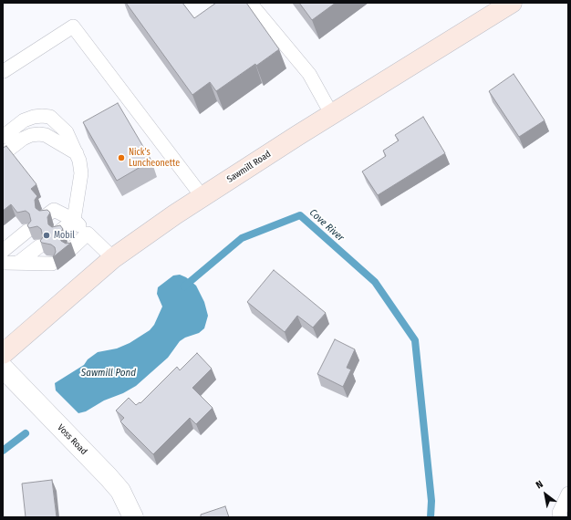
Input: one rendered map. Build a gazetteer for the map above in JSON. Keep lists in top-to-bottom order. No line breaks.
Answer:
{"streets":{"main road":["Sawmill Road"],"street":["Voss Road"]},"water":["Cove River","Sawmill Pond"],"places":["Nick’s Luncheonette","Mobil"],"north":"top left"}
